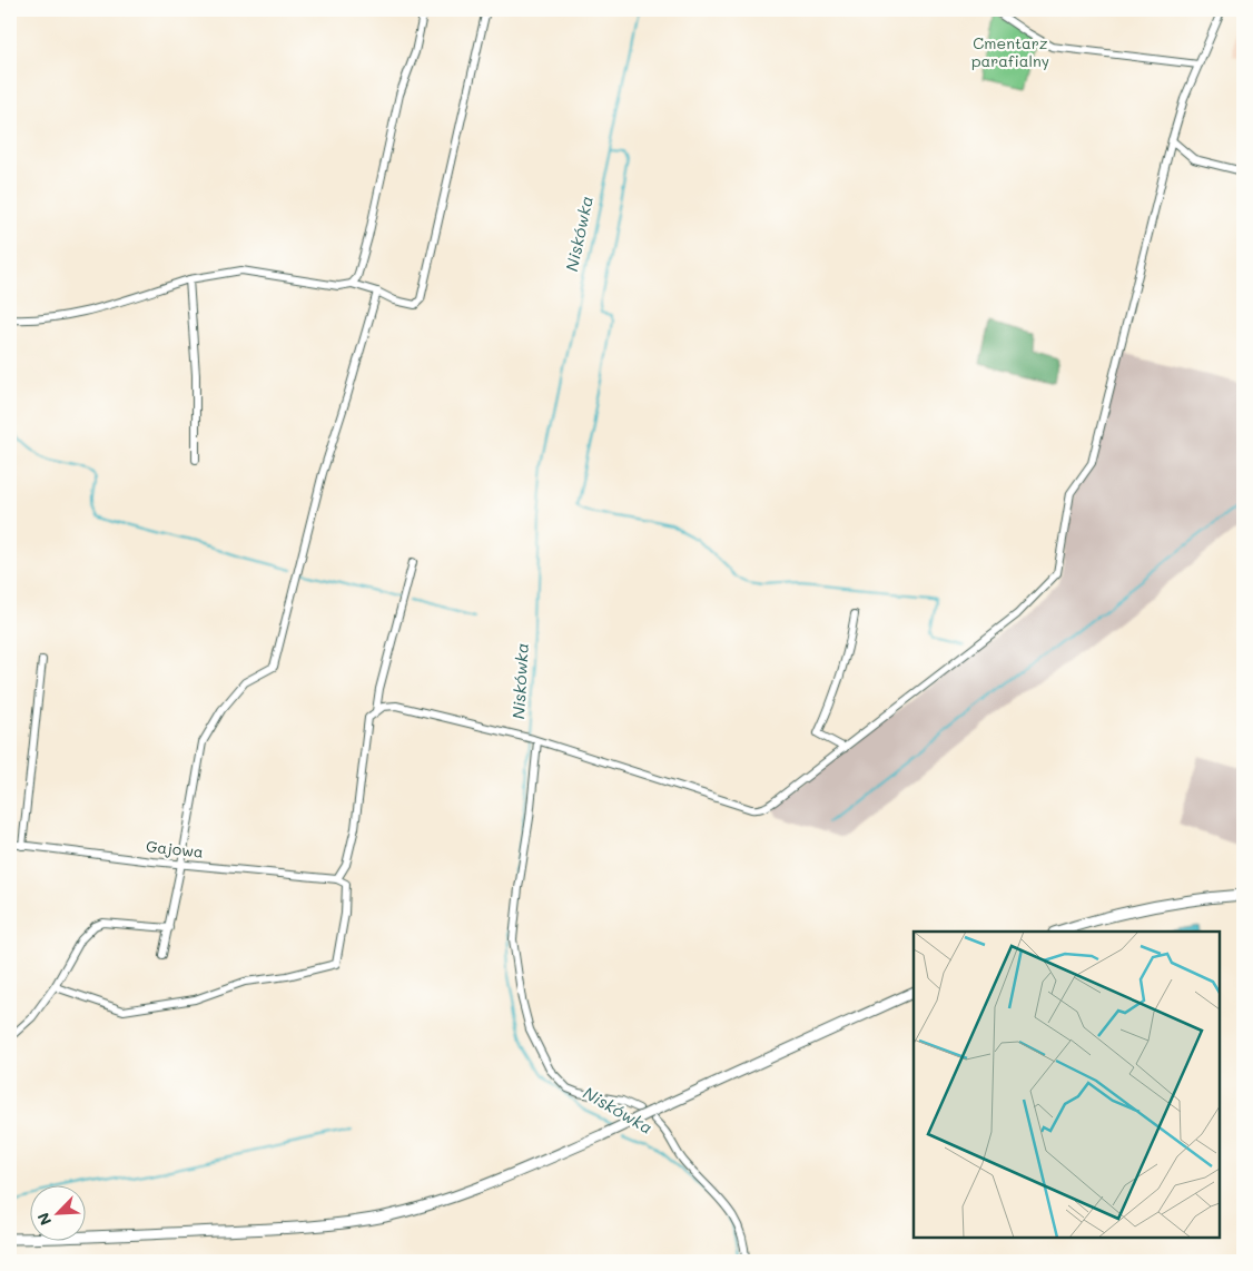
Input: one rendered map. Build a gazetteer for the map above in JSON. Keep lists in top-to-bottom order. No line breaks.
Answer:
{"streets":{"street":["Gajowa"]},"water":["Niskówka"],"parks":["Cmentarz parafialny"],"north":"bottom left"}
